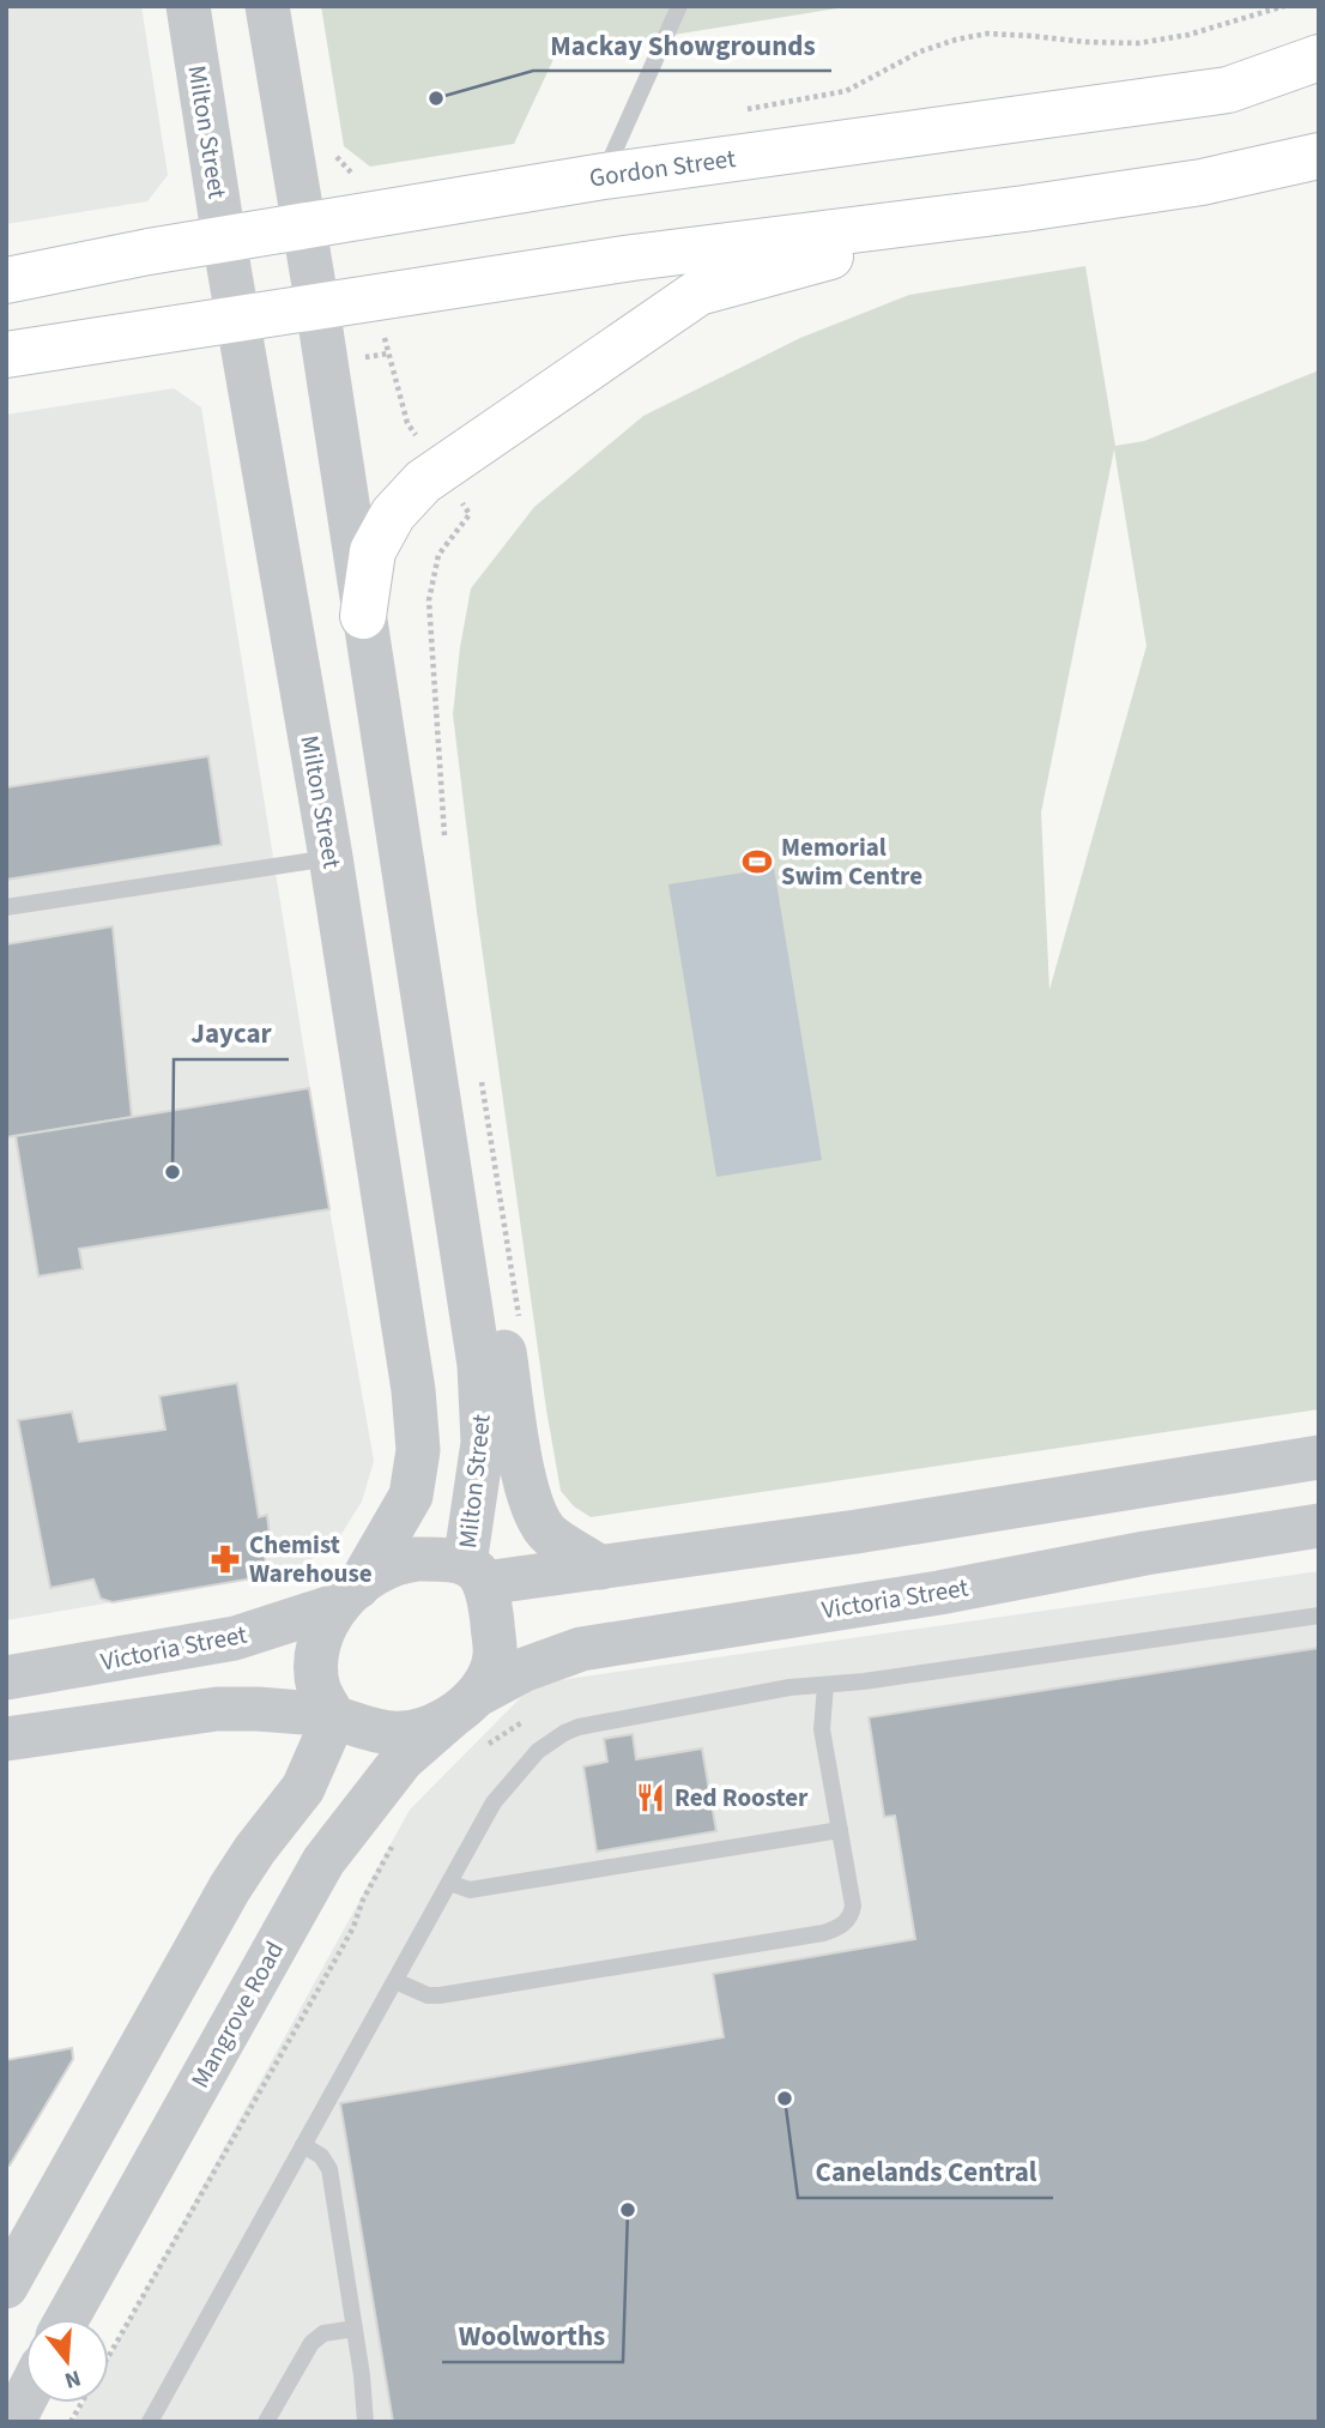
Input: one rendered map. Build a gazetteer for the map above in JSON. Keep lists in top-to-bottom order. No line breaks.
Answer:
{"streets":{"main road":["Gordon Street"],"street":["Milton Street","Victoria Street","Mangrove Road"]},"crossings":[["Milton Street","Gordon Street"],["Milton Street","Victoria Street"],["Milton Street","Mangrove Road"],["Victoria Street","Mangrove Road"]],"places":{"other":["Mackay Showgrounds","Jaycar","Canelands Central","Woolworths"],"sports":["Memorial Swim Centre"],"pharmacy":["Chemist Warehouse"],"restaurant":["Red Rooster"]},"north":"bottom"}
